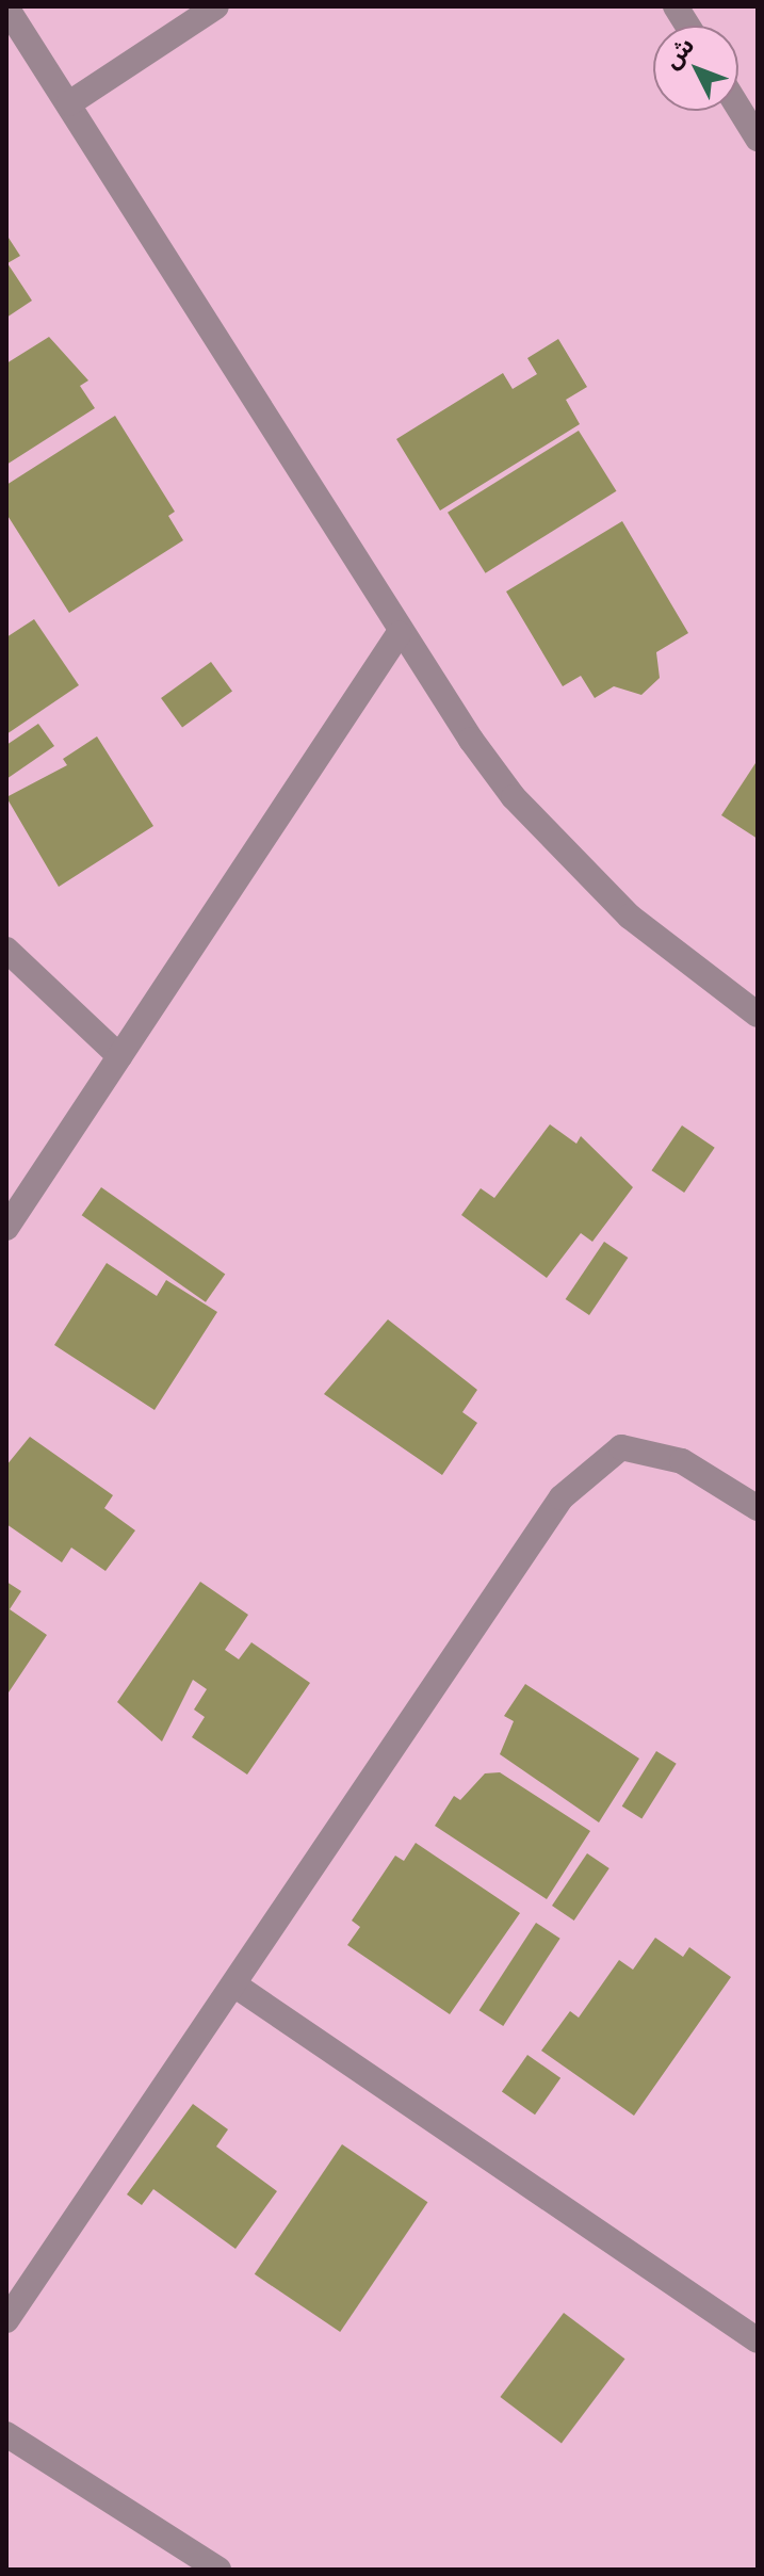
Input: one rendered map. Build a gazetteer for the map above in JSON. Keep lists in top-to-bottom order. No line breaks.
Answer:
{"north":"top left"}
